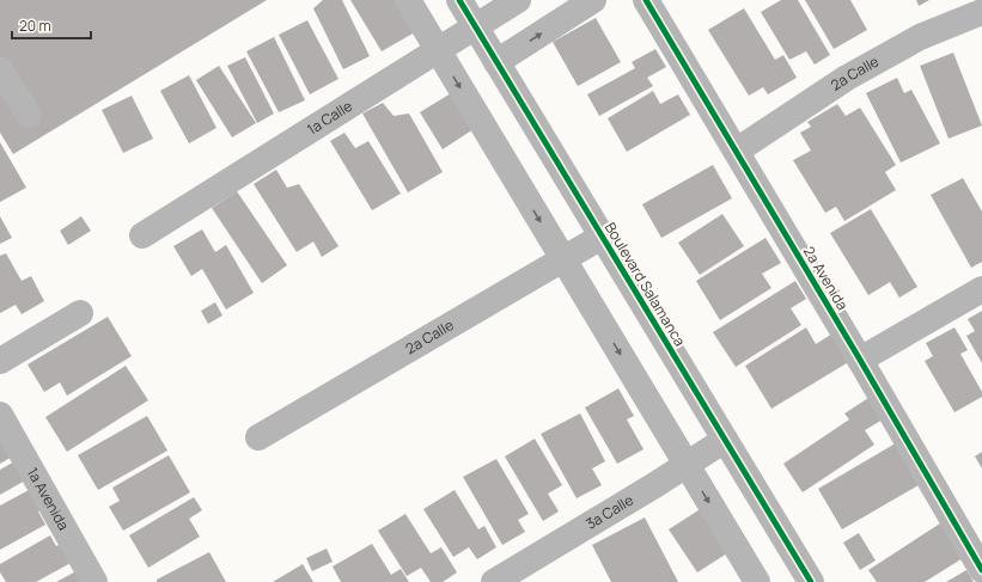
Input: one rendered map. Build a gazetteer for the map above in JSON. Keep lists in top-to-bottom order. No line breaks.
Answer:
{"streets":{"street":["2a Calle","1a Calle","2a Avenida","Boulevard Salamanca","1a Avenida","3a Calle"]},"crossings":[["2a Calle","2a Avenida"],["2a Calle","Boulevard Salamanca"],["1a Calle","Boulevard Salamanca"],["Boulevard Salamanca","3a Calle"]],"scale_bar":"20 m"}
